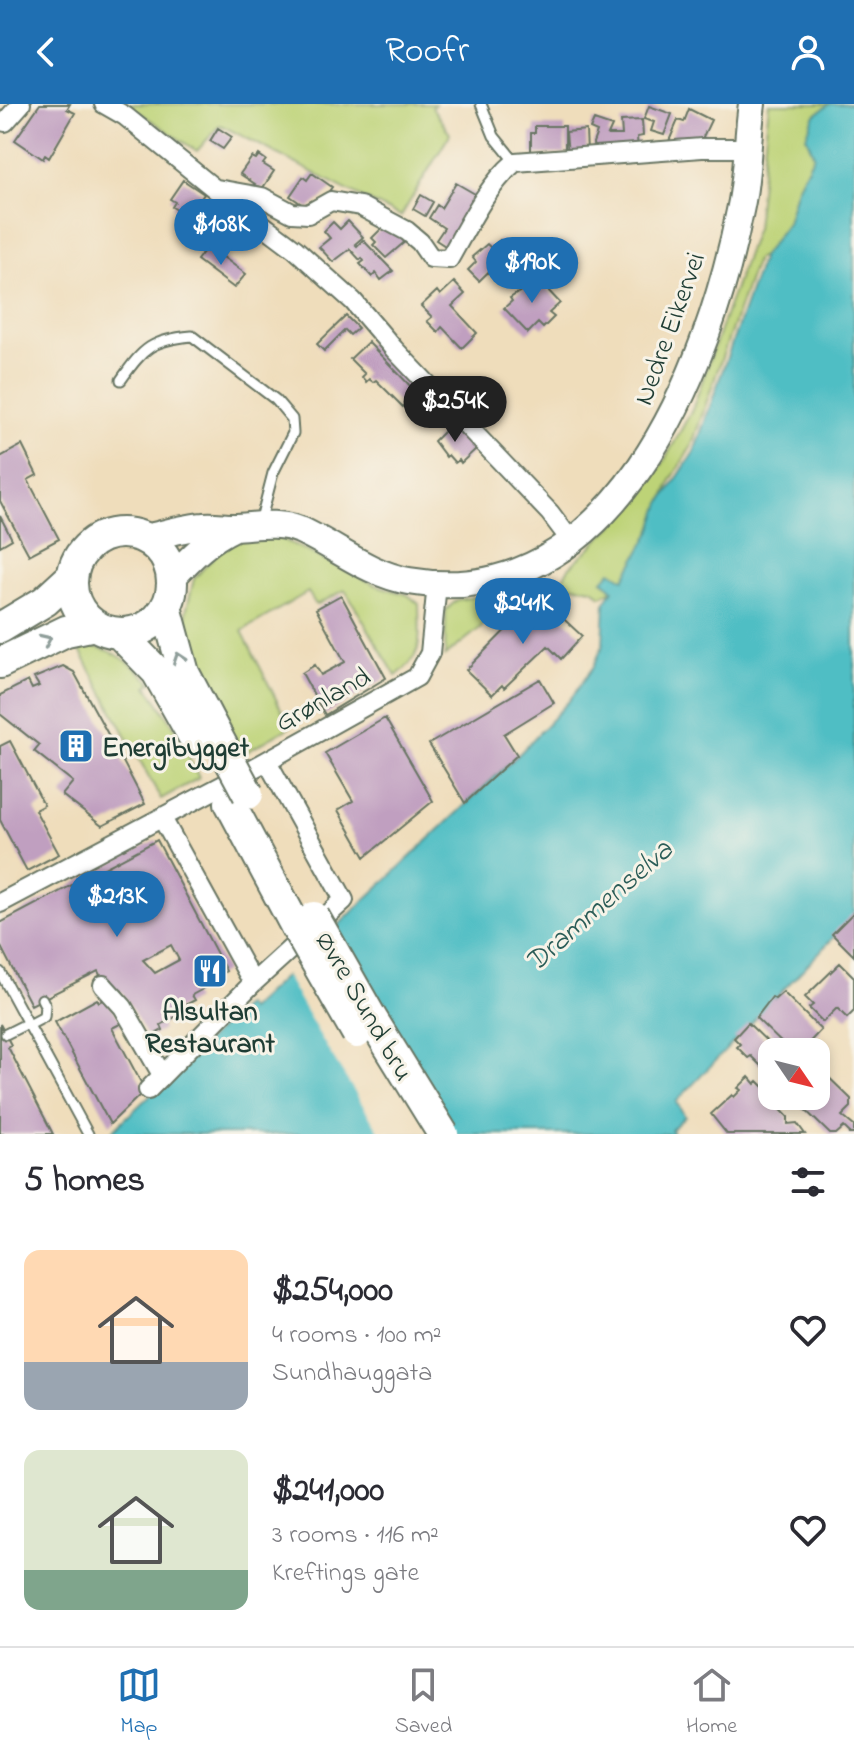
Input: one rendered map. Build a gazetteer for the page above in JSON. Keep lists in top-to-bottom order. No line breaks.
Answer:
{"streets":{"main road":["Nedre Eikervei","Øvre Sund bru"],"street":["Grønland"]},"crossings":[["Nedre Eikervei","Grønland"]],"water":["Drammenselva"],"places":{"building":["Energibygget"],"restaurant":["Alsultan Restaurant"]},"north":"bottom right","page":{"header":"Roofr","price":["$108K","$190K","$254K","$241K","$213K"],"heading":"5 homes","list":[{"name":"$254,000","note":"4 rooms · 100 m² · Sundhauggata"},{"name":"$241,000","note":"3 rooms · 116 m² · Kreftings gate"}],"tabs":["Map","Saved","Home"]}}
